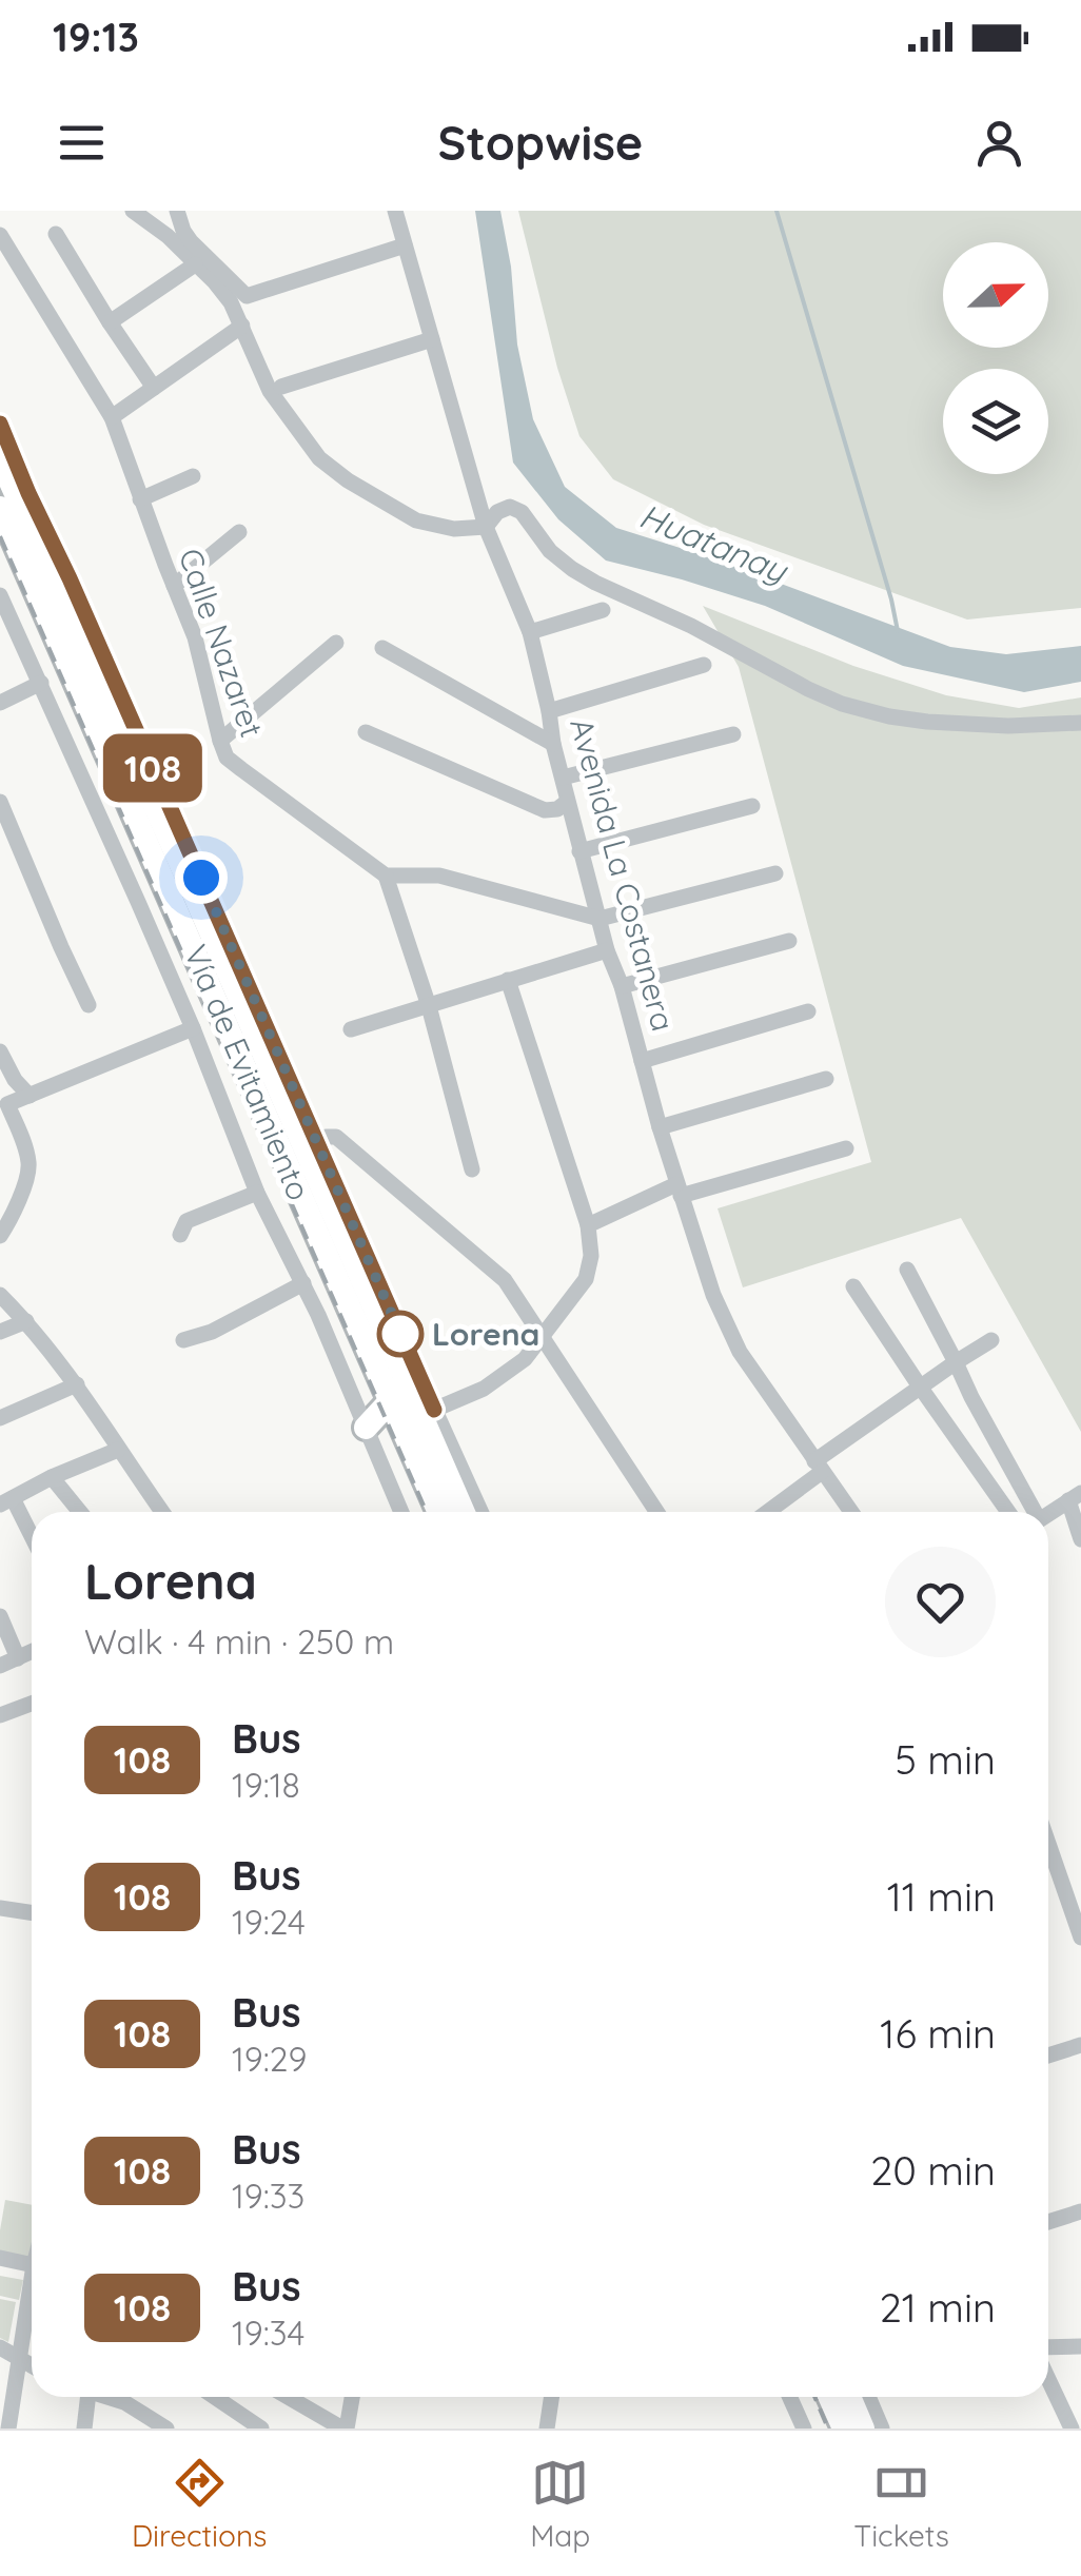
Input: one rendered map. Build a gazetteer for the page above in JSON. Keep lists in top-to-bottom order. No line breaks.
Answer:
{"streets":{"highway":["Vía de Evitamiento"],"street":["Calle Nazaret","Avenida La Costanera"]},"water":["Huatanay"],"places":["Lorena"],"lines":["bus line 108"],"north":"right","page":{"status":"19:13","header":"Stopwise","on_map":"108","heading":["Lorena","Walk · 4 min · 250 m"],"list":[{"mark":"108","name":"Bus","note":"19:18","value":"5 min"},{"mark":"108","name":"Bus","note":"19:24","value":"11 min"},{"mark":"108","name":"Bus","note":"19:29","value":"16 min"},{"mark":"108","name":"Bus","note":"19:33","value":"20 min"},{"mark":"108","name":"Bus","note":"19:34","value":"21 min"}],"tabs":["Directions","Map","Tickets"]}}
